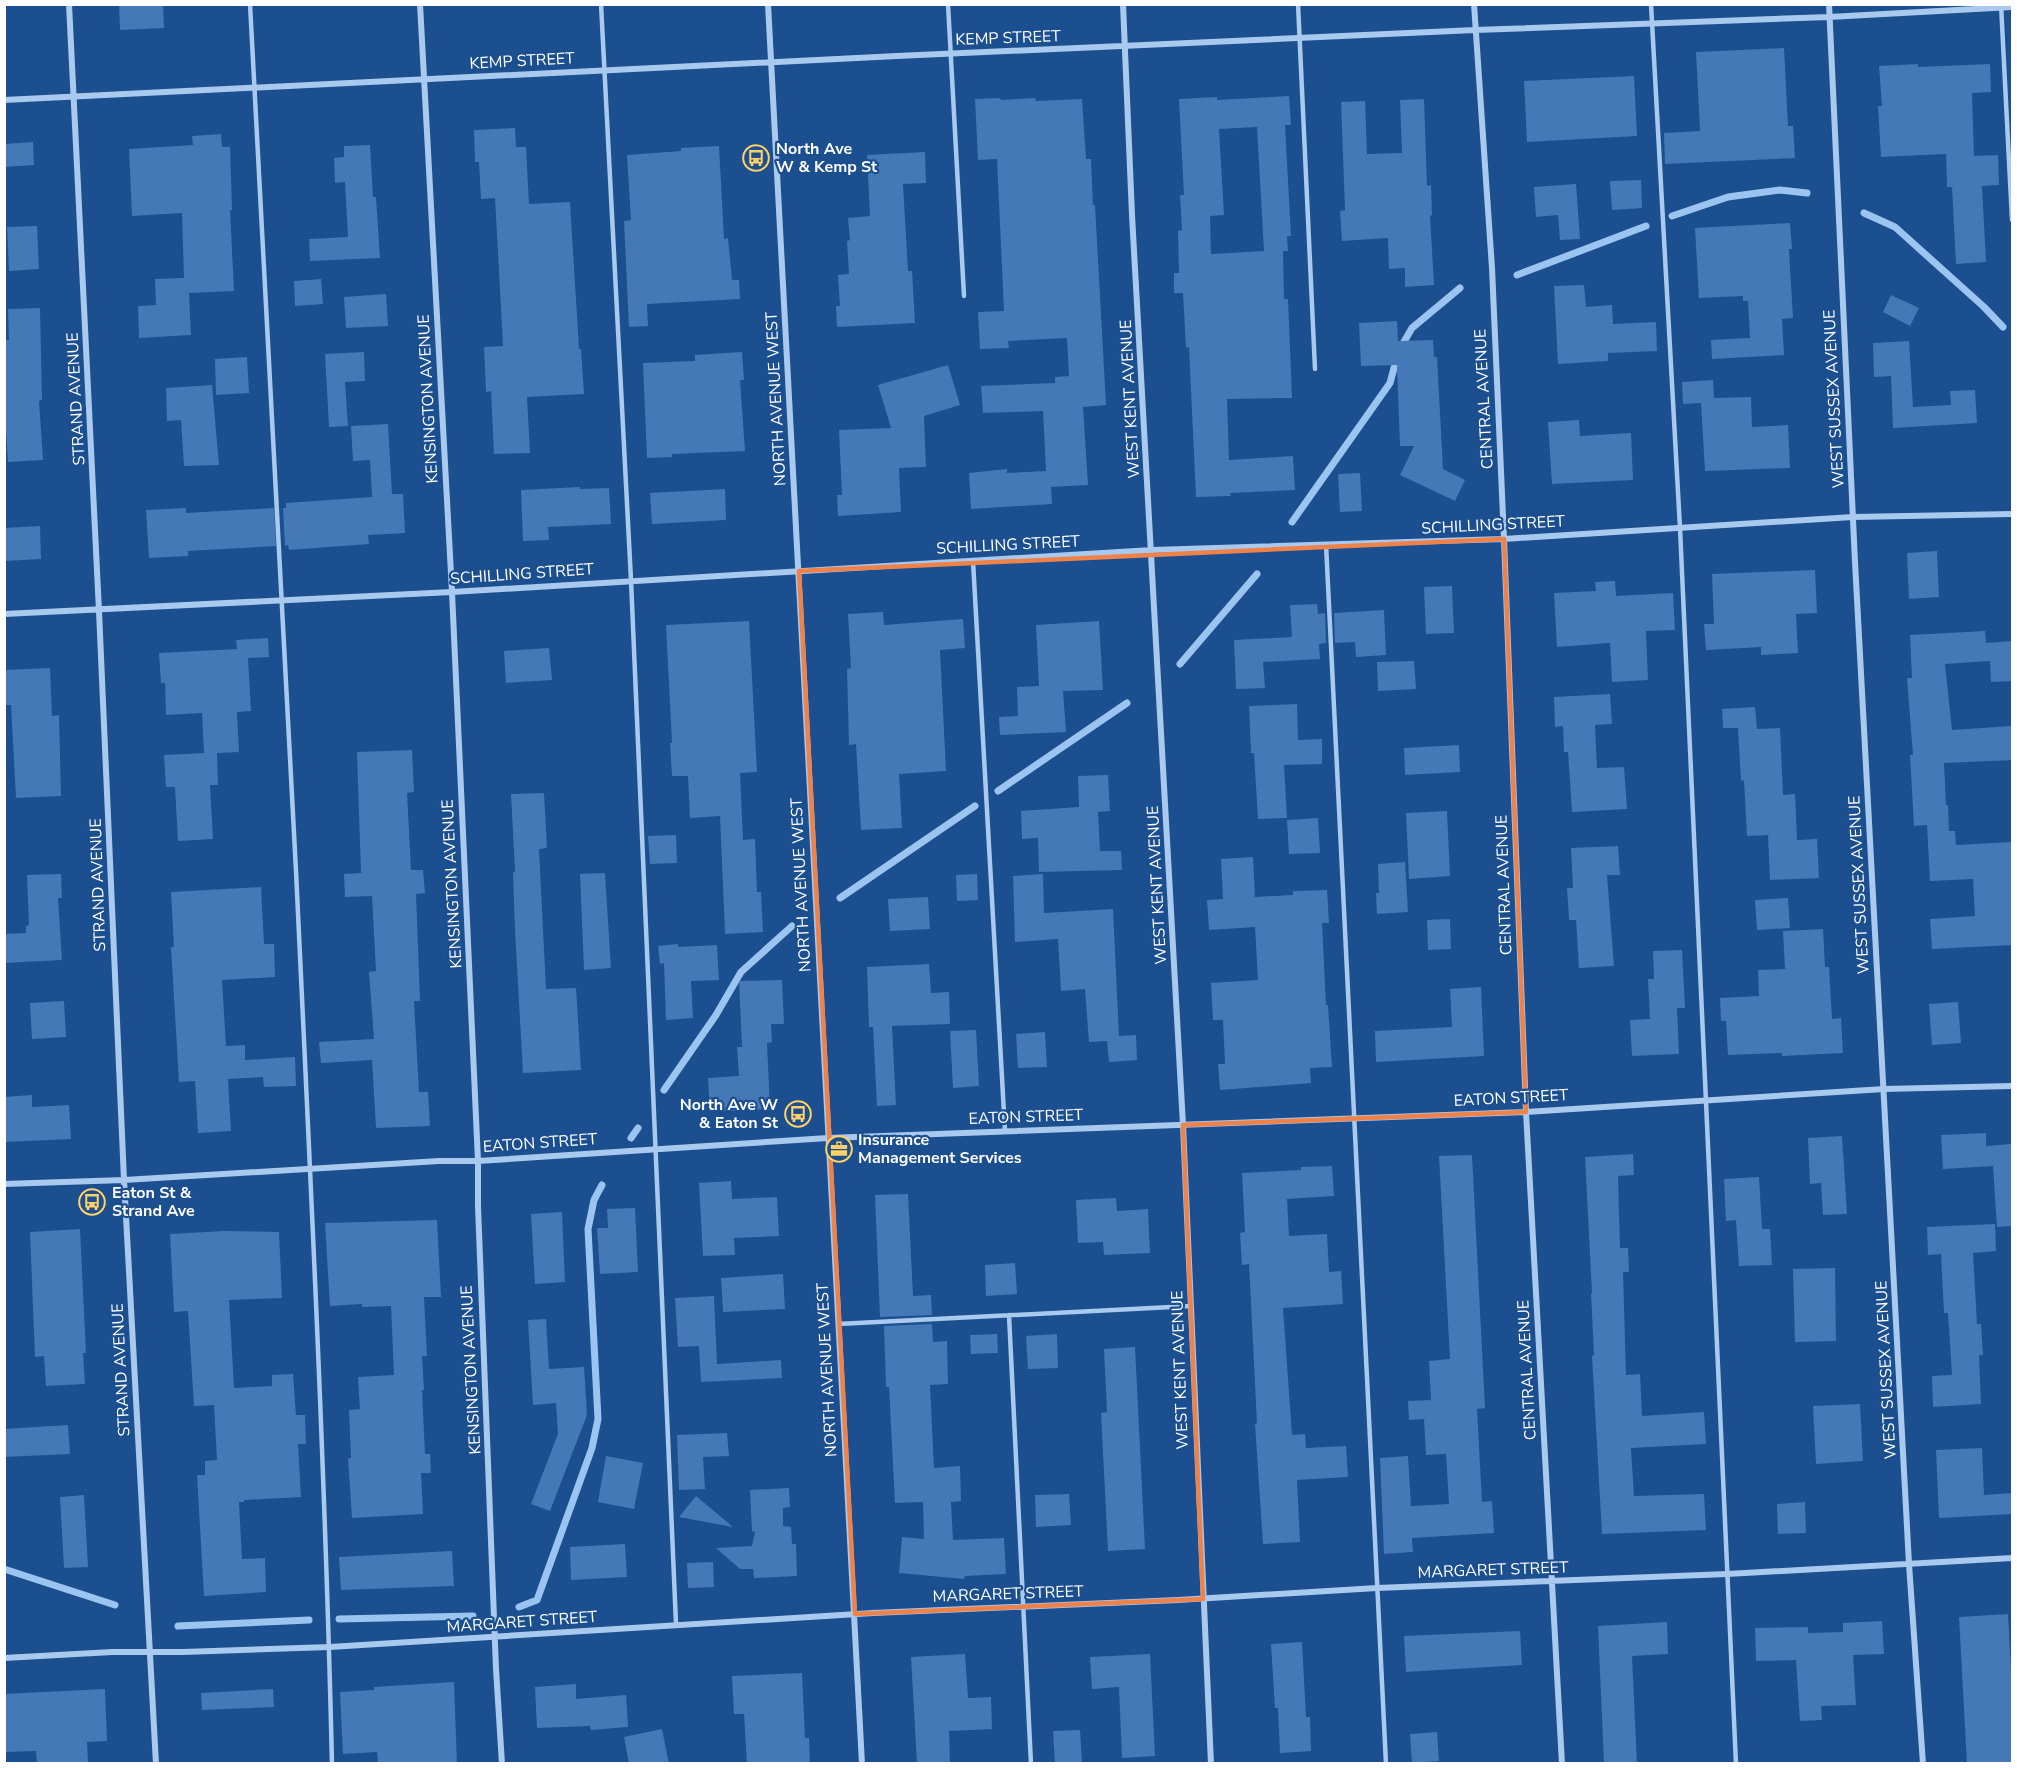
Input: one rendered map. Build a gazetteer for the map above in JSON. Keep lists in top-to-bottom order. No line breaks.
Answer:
{"streets":{"street":["KEMP STREET","STRAND AVENUE","KENSINGTON AVENUE","NORTH AVENUE WEST","WEST KENT AVENUE","CENTRAL AVENUE","WEST SUSSEX AVENUE","SCHILLING STREET","EATON STREET","MARGARET STREET"]},"crossings":[["KEMP STREET","STRAND AVENUE"],["KEMP STREET","KENSINGTON AVENUE"],["KEMP STREET","NORTH AVENUE WEST"],["KEMP STREET","WEST KENT AVENUE"],["KEMP STREET","CENTRAL AVENUE"],["KEMP STREET","WEST SUSSEX AVENUE"],["STRAND AVENUE","SCHILLING STREET"],["STRAND AVENUE","EATON STREET"],["STRAND AVENUE","MARGARET STREET"],["KENSINGTON AVENUE","SCHILLING STREET"],["KENSINGTON AVENUE","EATON STREET"],["KENSINGTON AVENUE","MARGARET STREET"],["NORTH AVENUE WEST","SCHILLING STREET"],["NORTH AVENUE WEST","EATON STREET"],["NORTH AVENUE WEST","MARGARET STREET"],["WEST KENT AVENUE","SCHILLING STREET"],["WEST KENT AVENUE","EATON STREET"],["WEST KENT AVENUE","MARGARET STREET"],["CENTRAL AVENUE","SCHILLING STREET"],["CENTRAL AVENUE","EATON STREET"],["CENTRAL AVENUE","MARGARET STREET"],["WEST SUSSEX AVENUE","SCHILLING STREET"],["WEST SUSSEX AVENUE","EATON STREET"],["WEST SUSSEX AVENUE","MARGARET STREET"]],"places":{"bus stop":["North Ave W & Kemp St","North Ave W & Eaton St","Eaton St & Strand Ave"],"office":["Insurance Management Services"]}}
